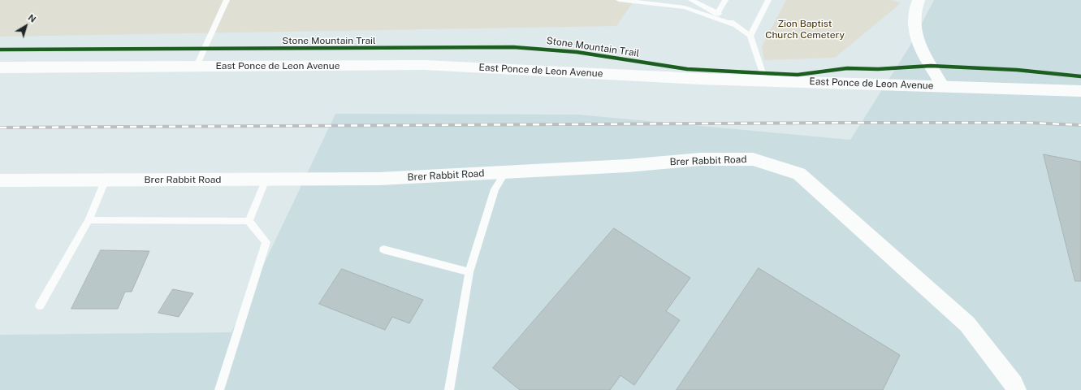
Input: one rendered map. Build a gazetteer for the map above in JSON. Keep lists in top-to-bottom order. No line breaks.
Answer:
{"streets":{"main road":["East Ponce de Leon Avenue"],"street":["Brer Rabbit Road"],"cycle path":["Stone Mountain Trail"]},"parks":["Zion Baptist Church Cemetery"],"north":"top right"}
